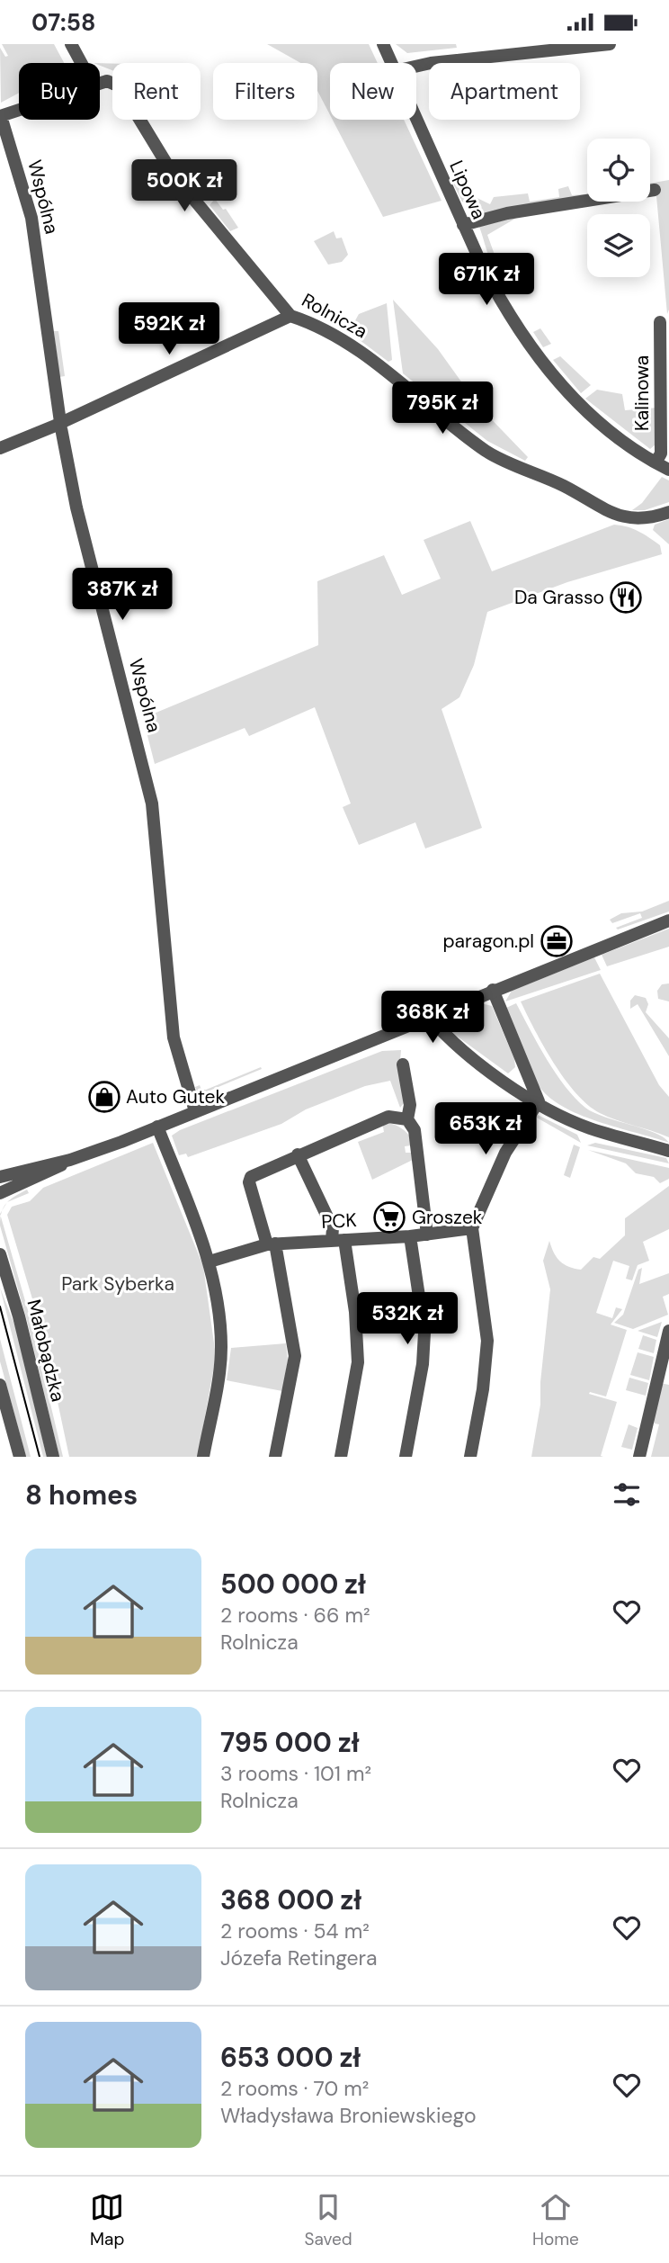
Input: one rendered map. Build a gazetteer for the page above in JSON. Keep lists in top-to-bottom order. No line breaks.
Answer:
{"streets":{"street":["Lipowa","Wspólna","Rolnicza","Kalinowa","PCK","Małobądzka"]},"crossings":[["Lipowa","Kalinowa"]],"parks":["Park Syberka"],"places":{"restaurant":["Da Grasso"],"office":["paragon.pl"],"shop":["Auto Gutek"],"supermarket":["Groszek"]},"page":{"status":"07:58","chip":["Buy","Rent","Filters","New","Apartment"],"price":["500K zł","671K zł","592K zł","795K zł","387K zł","368K zł","653K zł","532K zł"],"heading":"8 homes","list":[{"name":"500 000 zł","note":"2 rooms · 66 m² · Rolnicza"},{"name":"795 000 zł","note":"3 rooms · 101 m² · Rolnicza"},{"name":"368 000 zł","note":"2 rooms · 54 m² · Józefa Retingera"},{"name":"653 000 zł","note":"2 rooms · 70 m² · Władysława Broniewskiego"}],"tabs":["Map","Saved","Home"]}}
